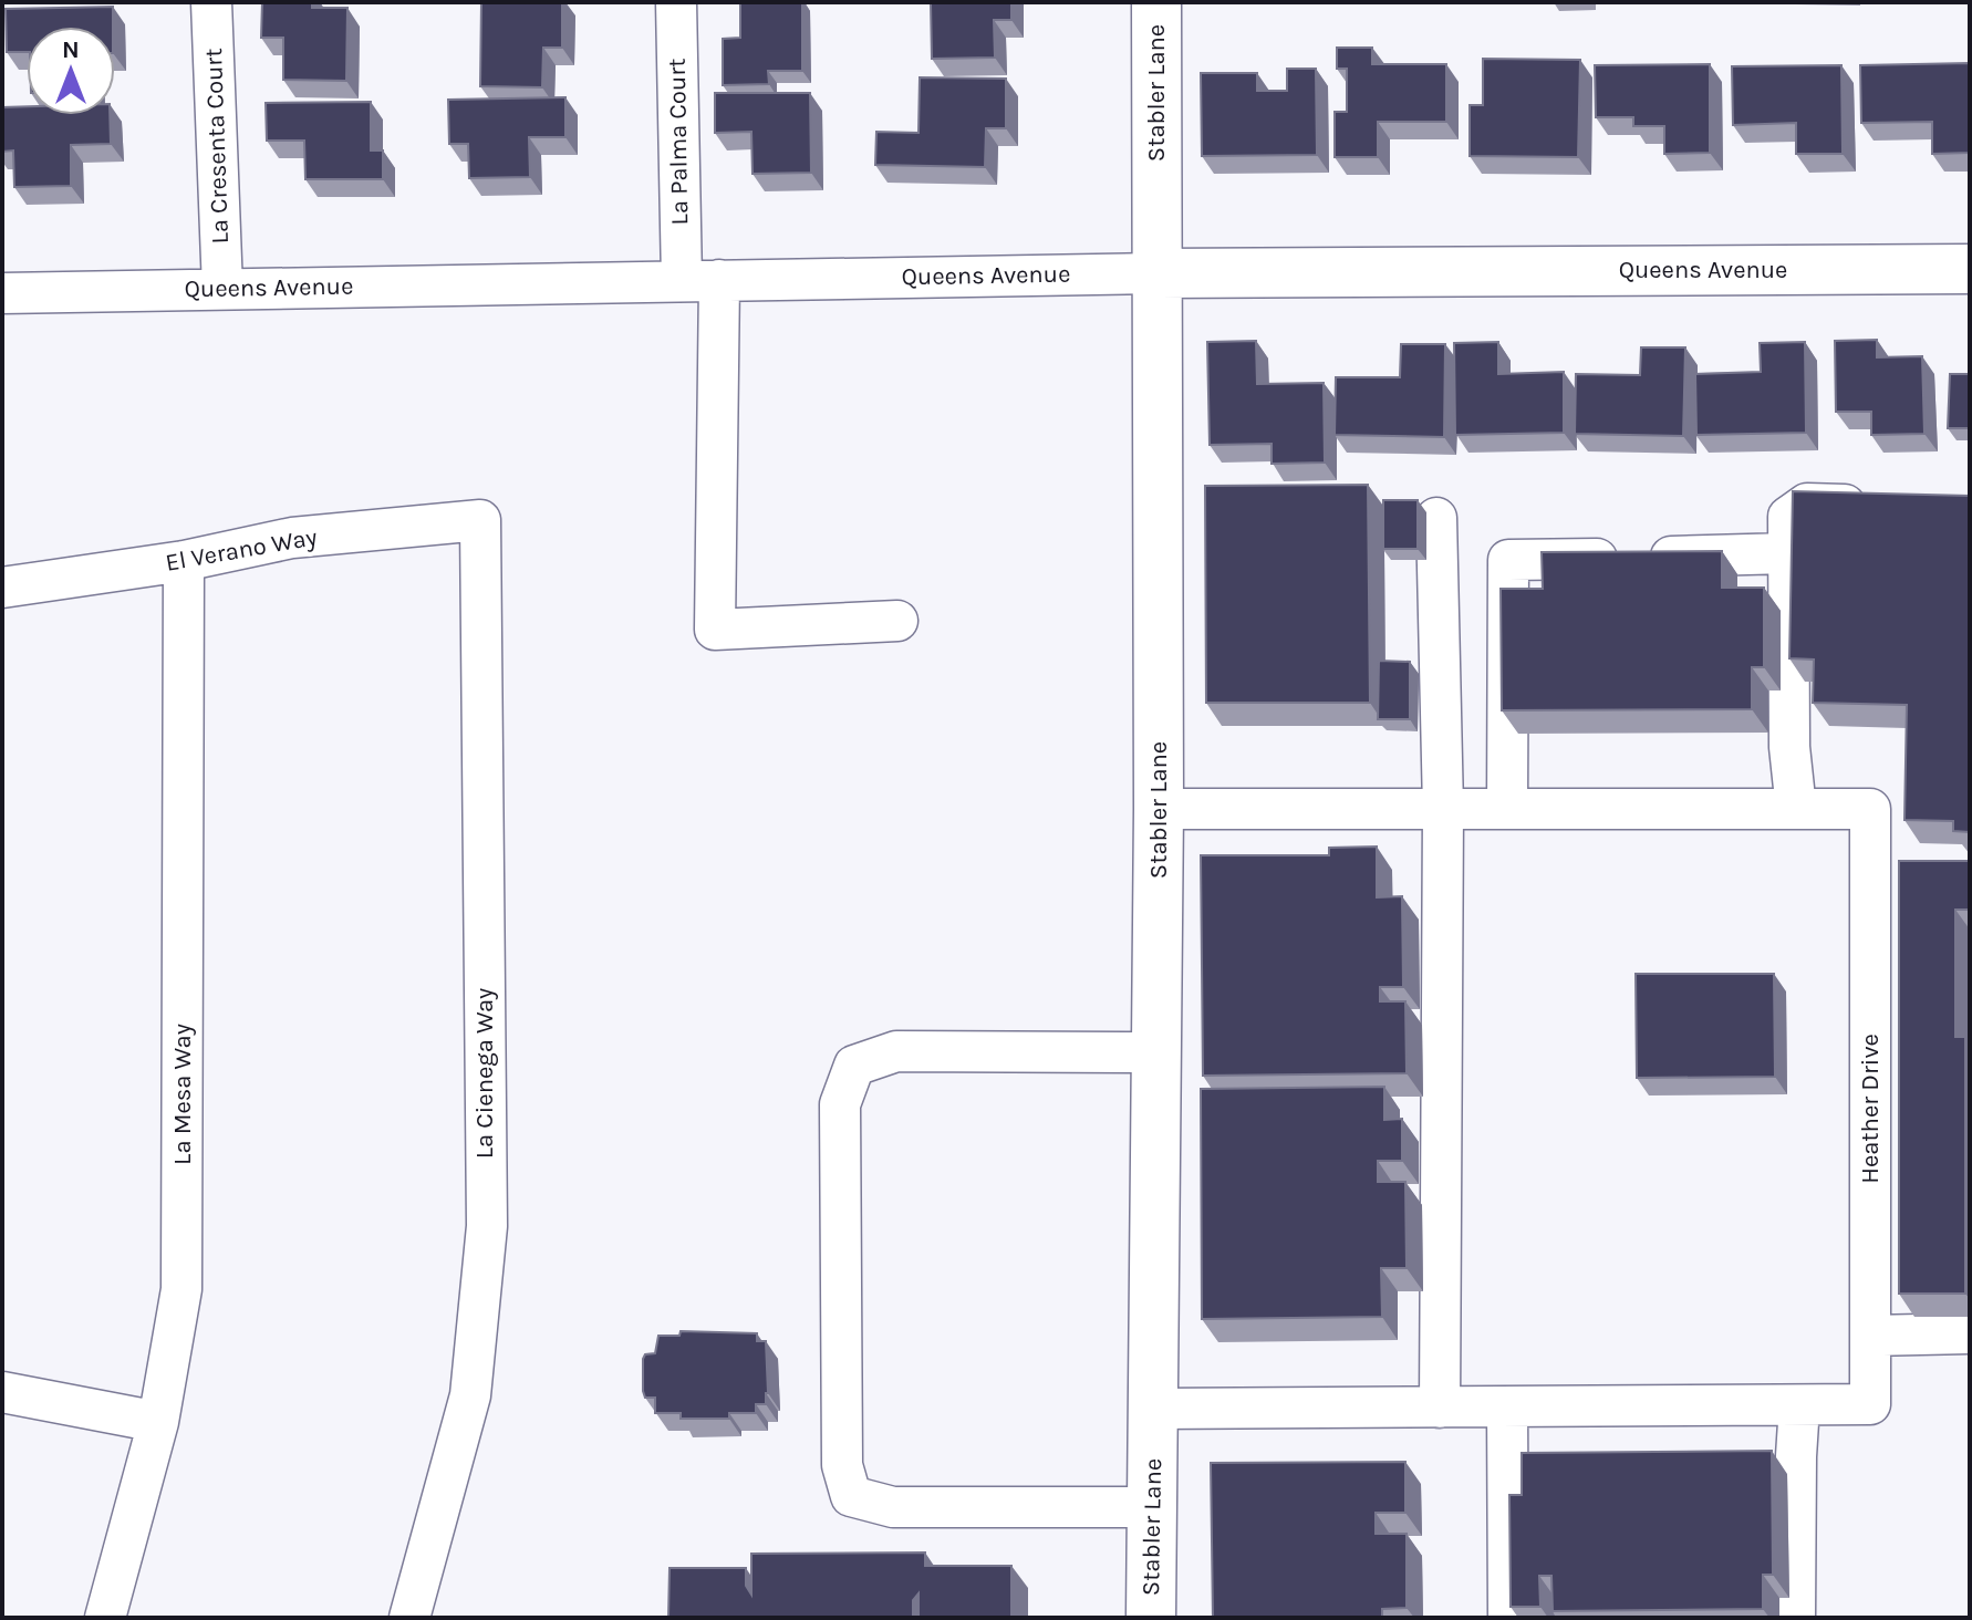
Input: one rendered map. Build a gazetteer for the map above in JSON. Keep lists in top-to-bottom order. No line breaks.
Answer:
{"streets":{"street":["Stabler Lane","La Palma Court","La Cresenta Court","Queens Avenue","El Verano Way","La Cienega Way","La Mesa Way","Heather Drive"]},"crossings":[["Stabler Lane","Queens Avenue"],["Stabler Lane","Heather Drive"],["La Palma Court","Queens Avenue"],["La Cresenta Court","Queens Avenue"],["El Verano Way","La Cienega Way"],["El Verano Way","La Mesa Way"]],"north":"top"}
